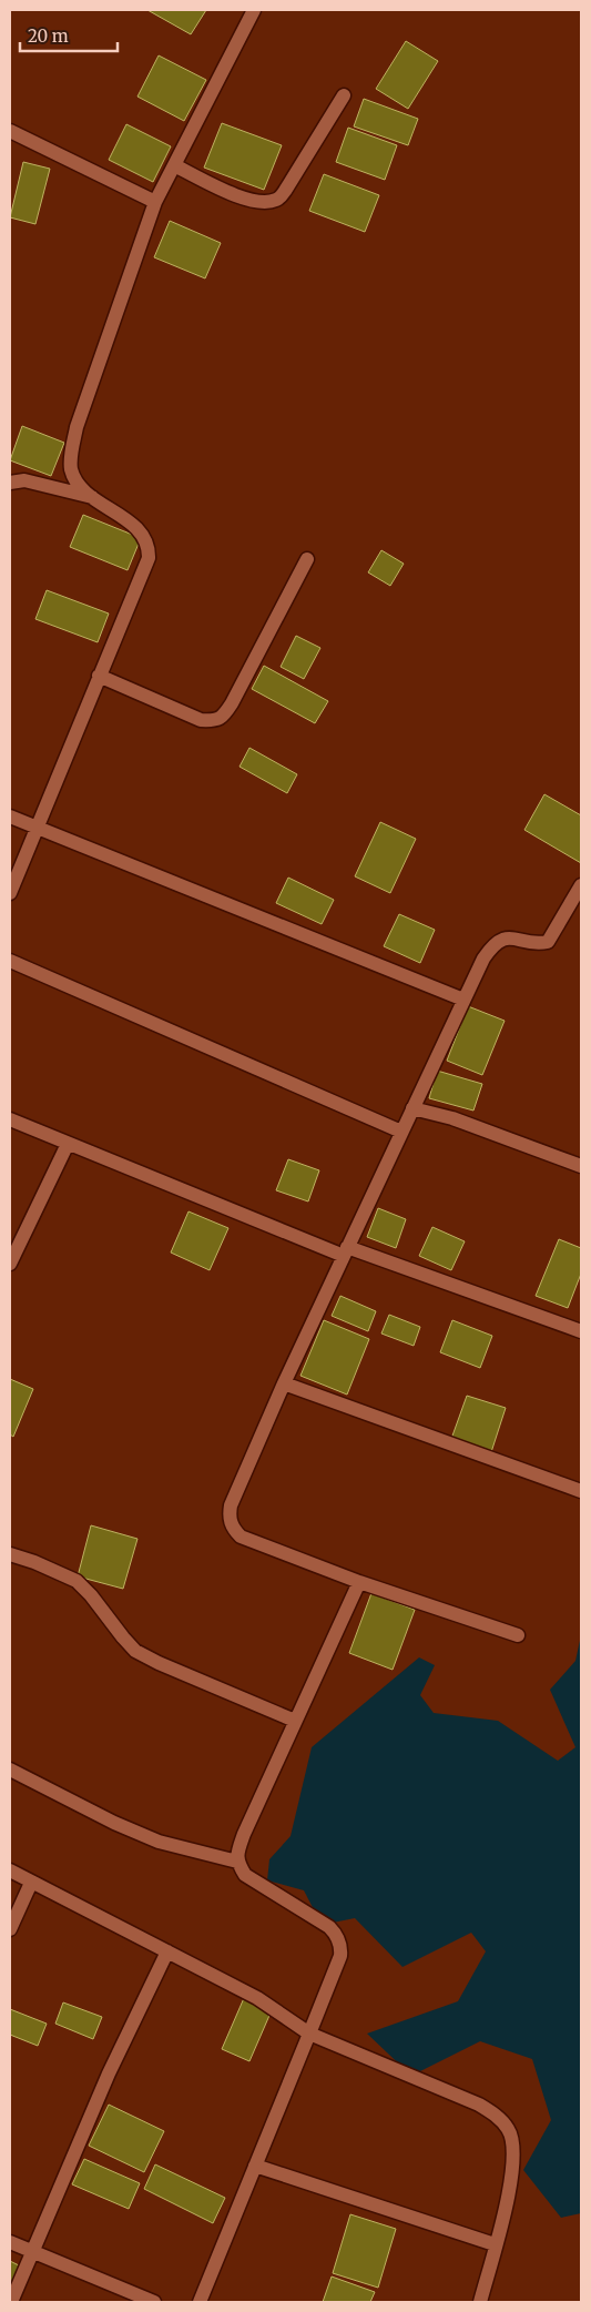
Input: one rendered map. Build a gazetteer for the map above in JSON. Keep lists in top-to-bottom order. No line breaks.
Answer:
{"scale_bar":"20 m"}
